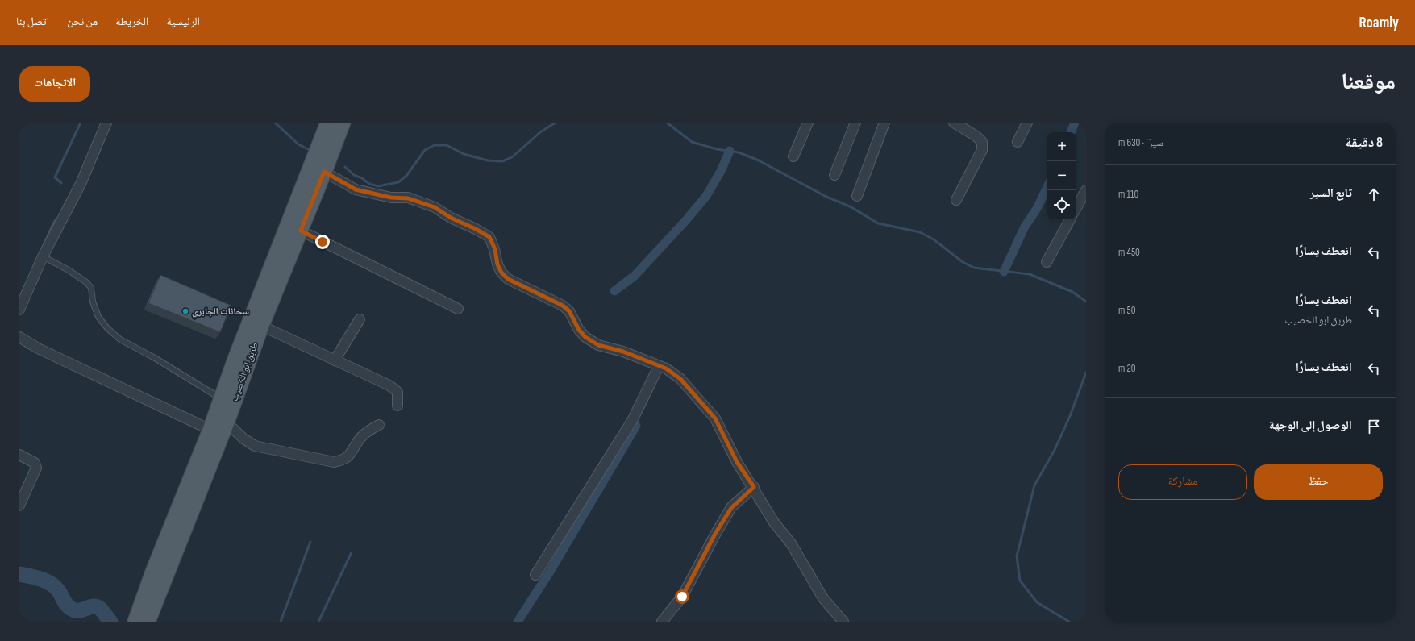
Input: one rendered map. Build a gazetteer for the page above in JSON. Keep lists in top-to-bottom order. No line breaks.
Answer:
{"streets":{"main road":["طريق ابو الخصيب"]},"places":["سخانات الجابري"],"page":{"header":"Roamly","nav":["الرئيسية","الخريطة","من نحن","اتصل بنا"],"title":"موقعنا","buttons":["الاتجاهات",["حفظ","مشاركة"]],"heading":["8 دقيقة","سيرًا · 630 m"],"map_buttons":["+","−"],"list":[["تابع السير","110 m"],["انعطف يسارًا","450 m"],["انعطف يسارًا","طريق ابو الخصيب","50 m"],["انعطف يسارًا","20 m"],"الوصول إلى الوجهة"]}}
